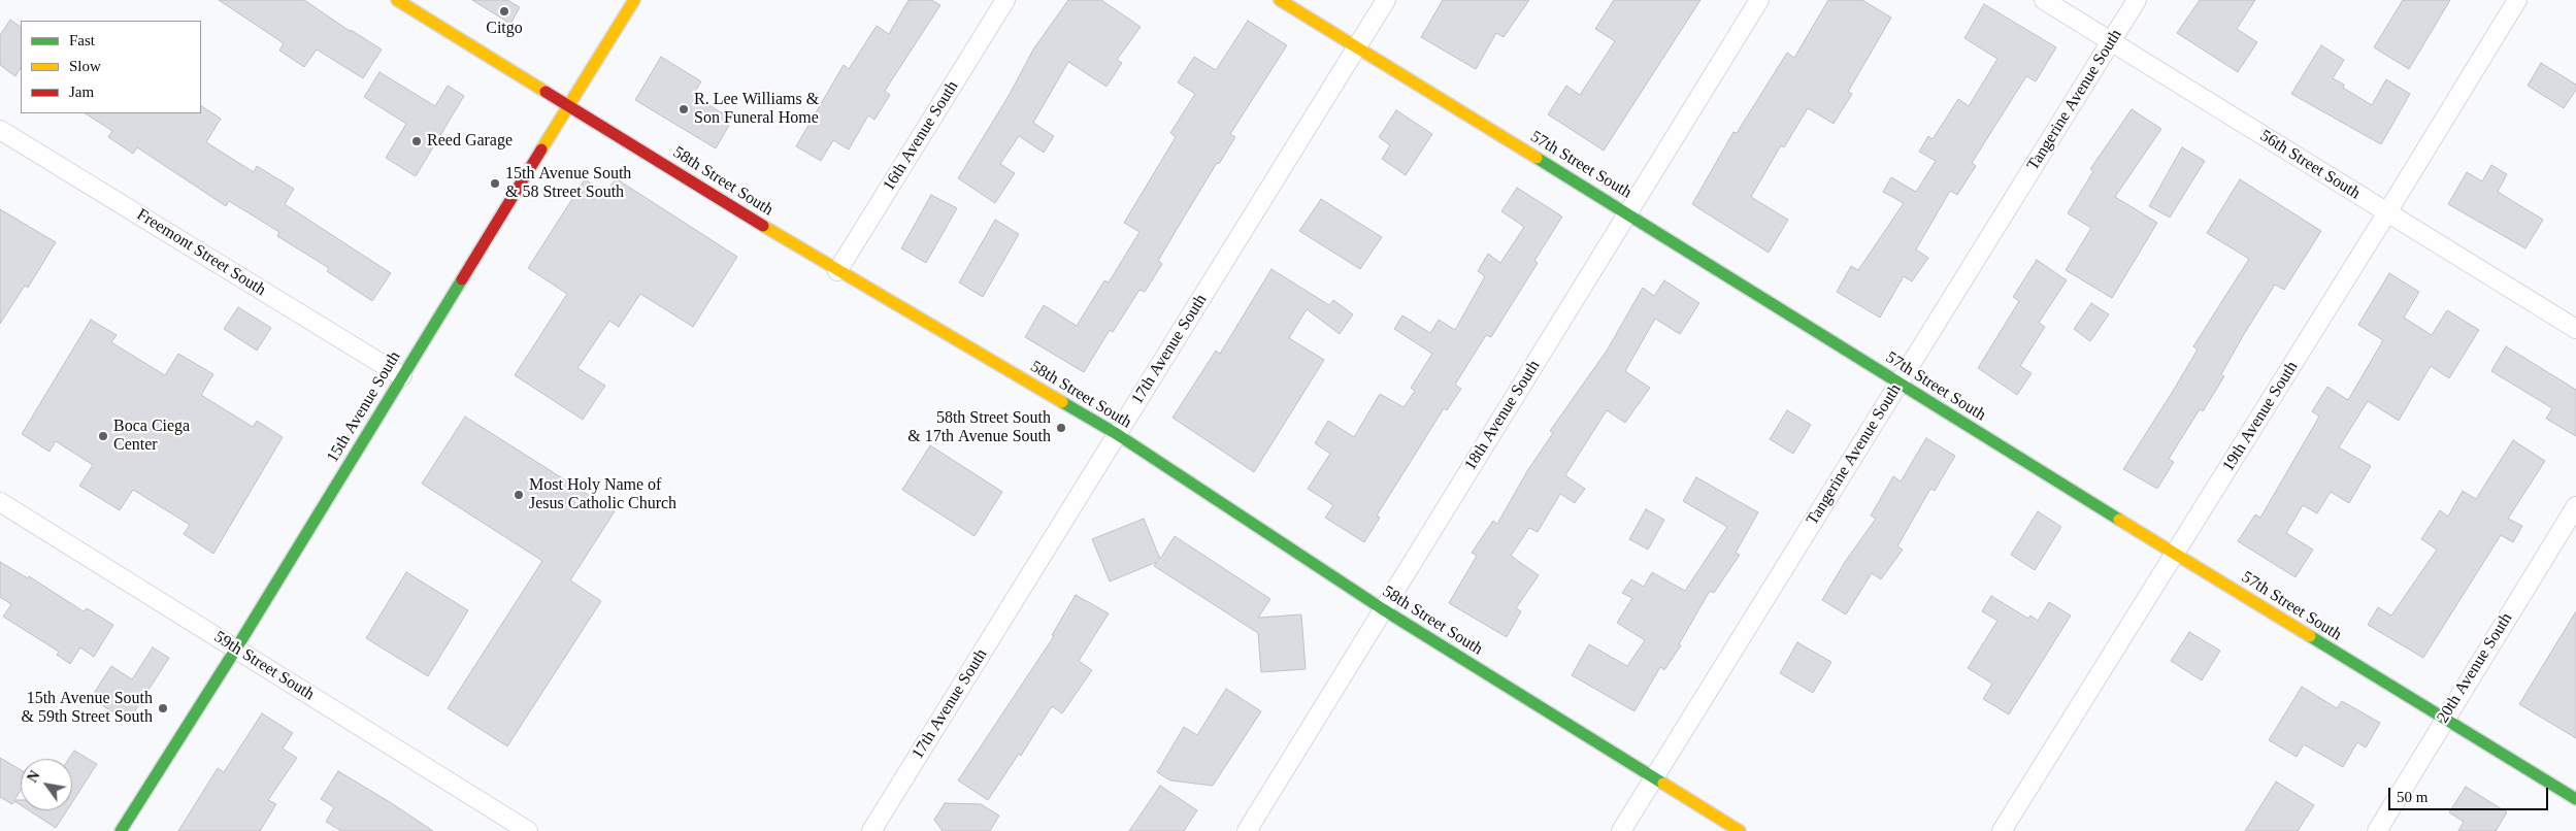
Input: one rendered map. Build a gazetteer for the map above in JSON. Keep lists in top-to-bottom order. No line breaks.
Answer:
{"streets":{"street":["Tangerine Avenue South","16th Avenue South","57th Street South","56th Street South","58th Street South","Freemont Street South","17th Avenue South","15th Avenue South","18th Avenue South","19th Avenue South","59th Street South","20th Avenue South"]},"crossings":[["Tangerine Avenue South","57th Street South"],["Tangerine Avenue South","56th Street South"],["Tangerine Avenue South","58th Street South"],["16th Avenue South","58th Street South"],["57th Street South","17th Avenue South"],["57th Street South","18th Avenue South"],["57th Street South","19th Avenue South"],["57th Street South","20th Avenue South"],["56th Street South","19th Avenue South"],["58th Street South","17th Avenue South"],["58th Street South","15th Avenue South"],["58th Street South","18th Avenue South"],["Freemont Street South","15th Avenue South"],["15th Avenue South","59th Street South"]],"places":["Citgo","R. Lee Williams & Son Funeral Home","Reed Garage","15th Avenue South & 58 Street South","58th Street South & 17th Avenue South","Boca Ciega Center","Most Holy Name of Jesus Catholic Church","15th Avenue South & 59th Street South"],"legend":["Fast","Slow","Jam"],"scale_bar":"50 m","north":"top left"}
